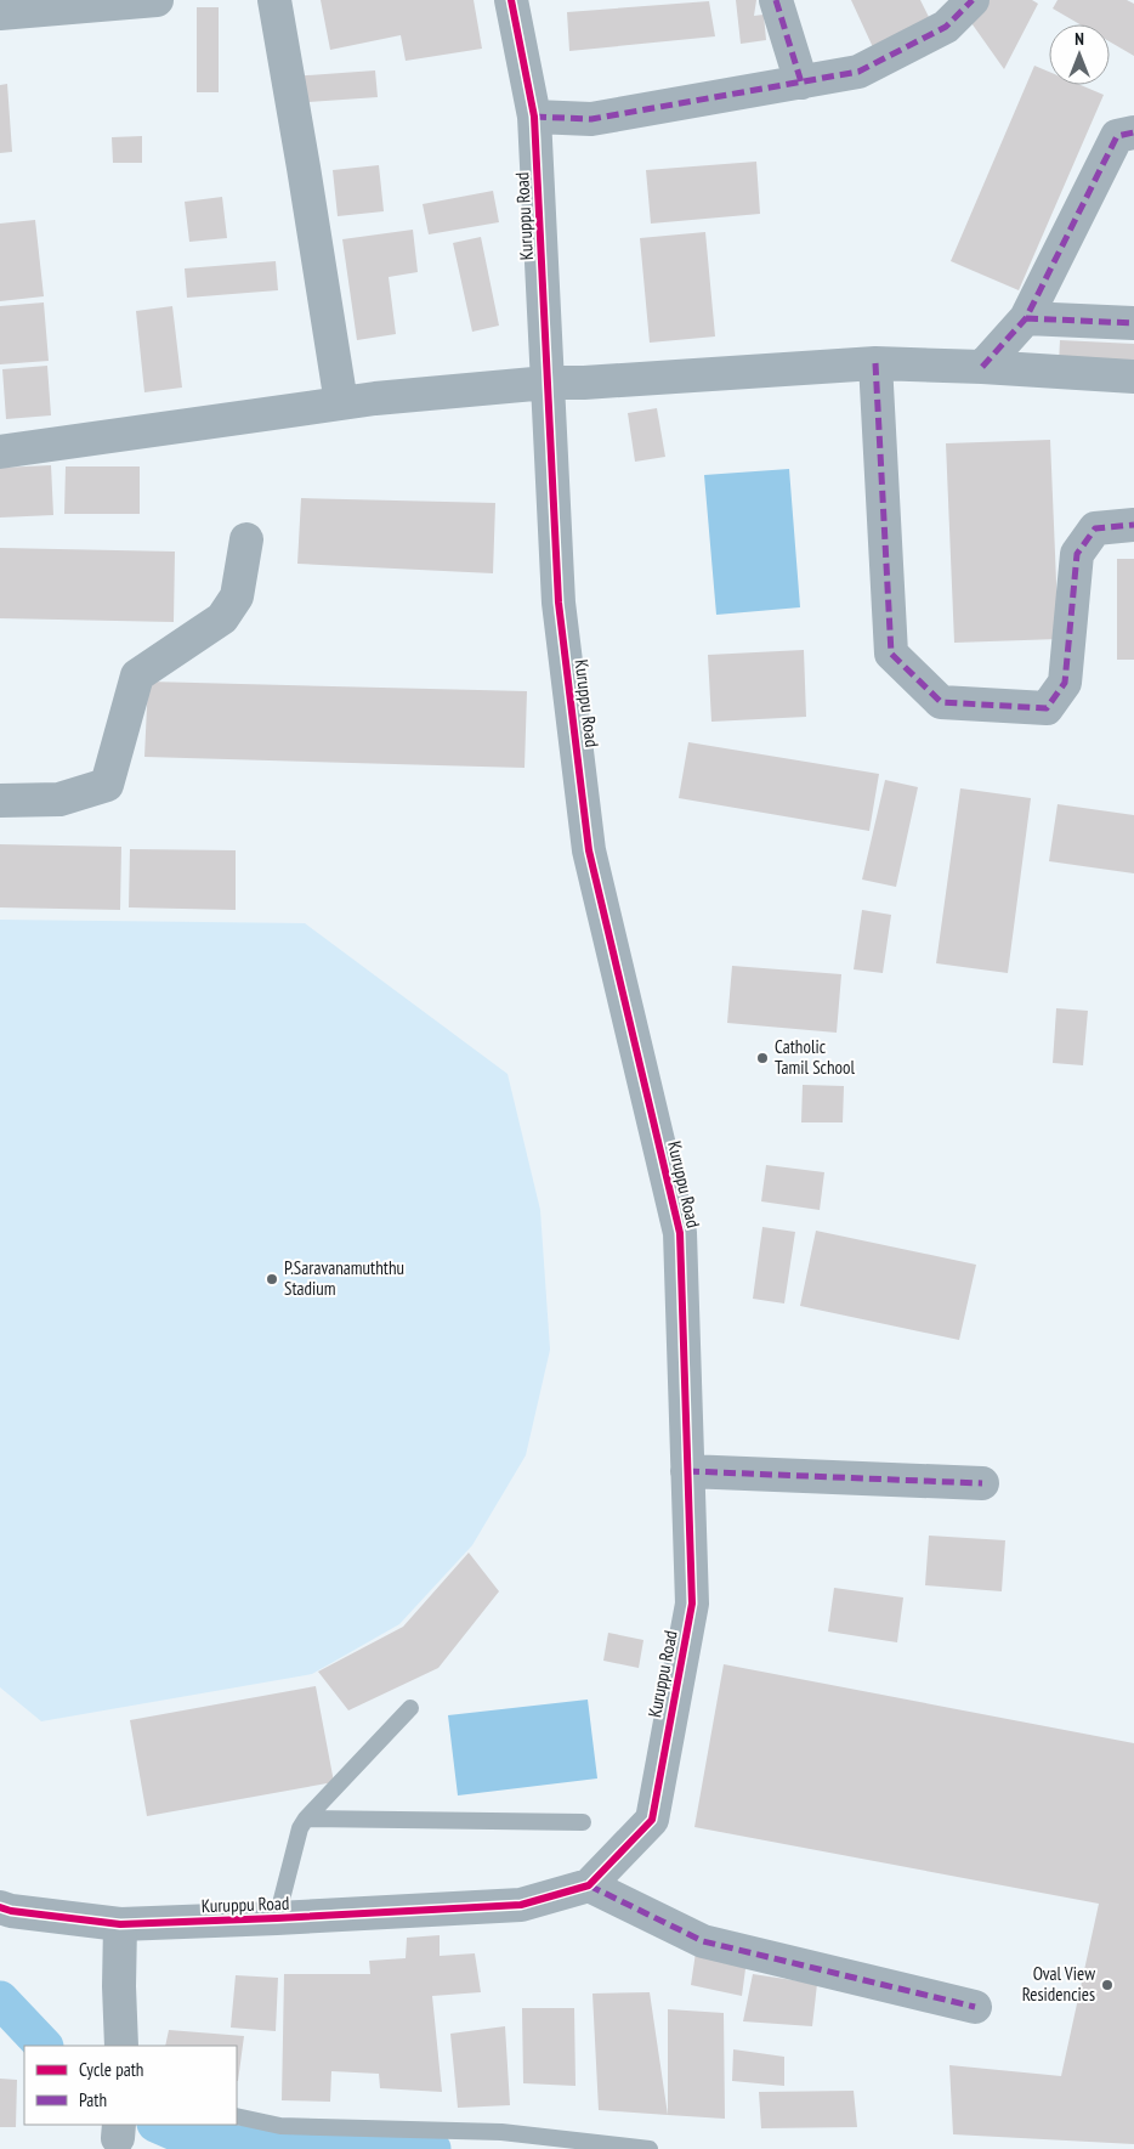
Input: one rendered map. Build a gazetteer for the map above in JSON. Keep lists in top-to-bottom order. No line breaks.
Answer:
{"streets":{"street":["Kuruppu Road"]},"places":["Catholic Tamil School","P.Saravanamuththu Stadium","Oval View Residencies"],"legend":["Cycle path","Path"],"north":"top"}
